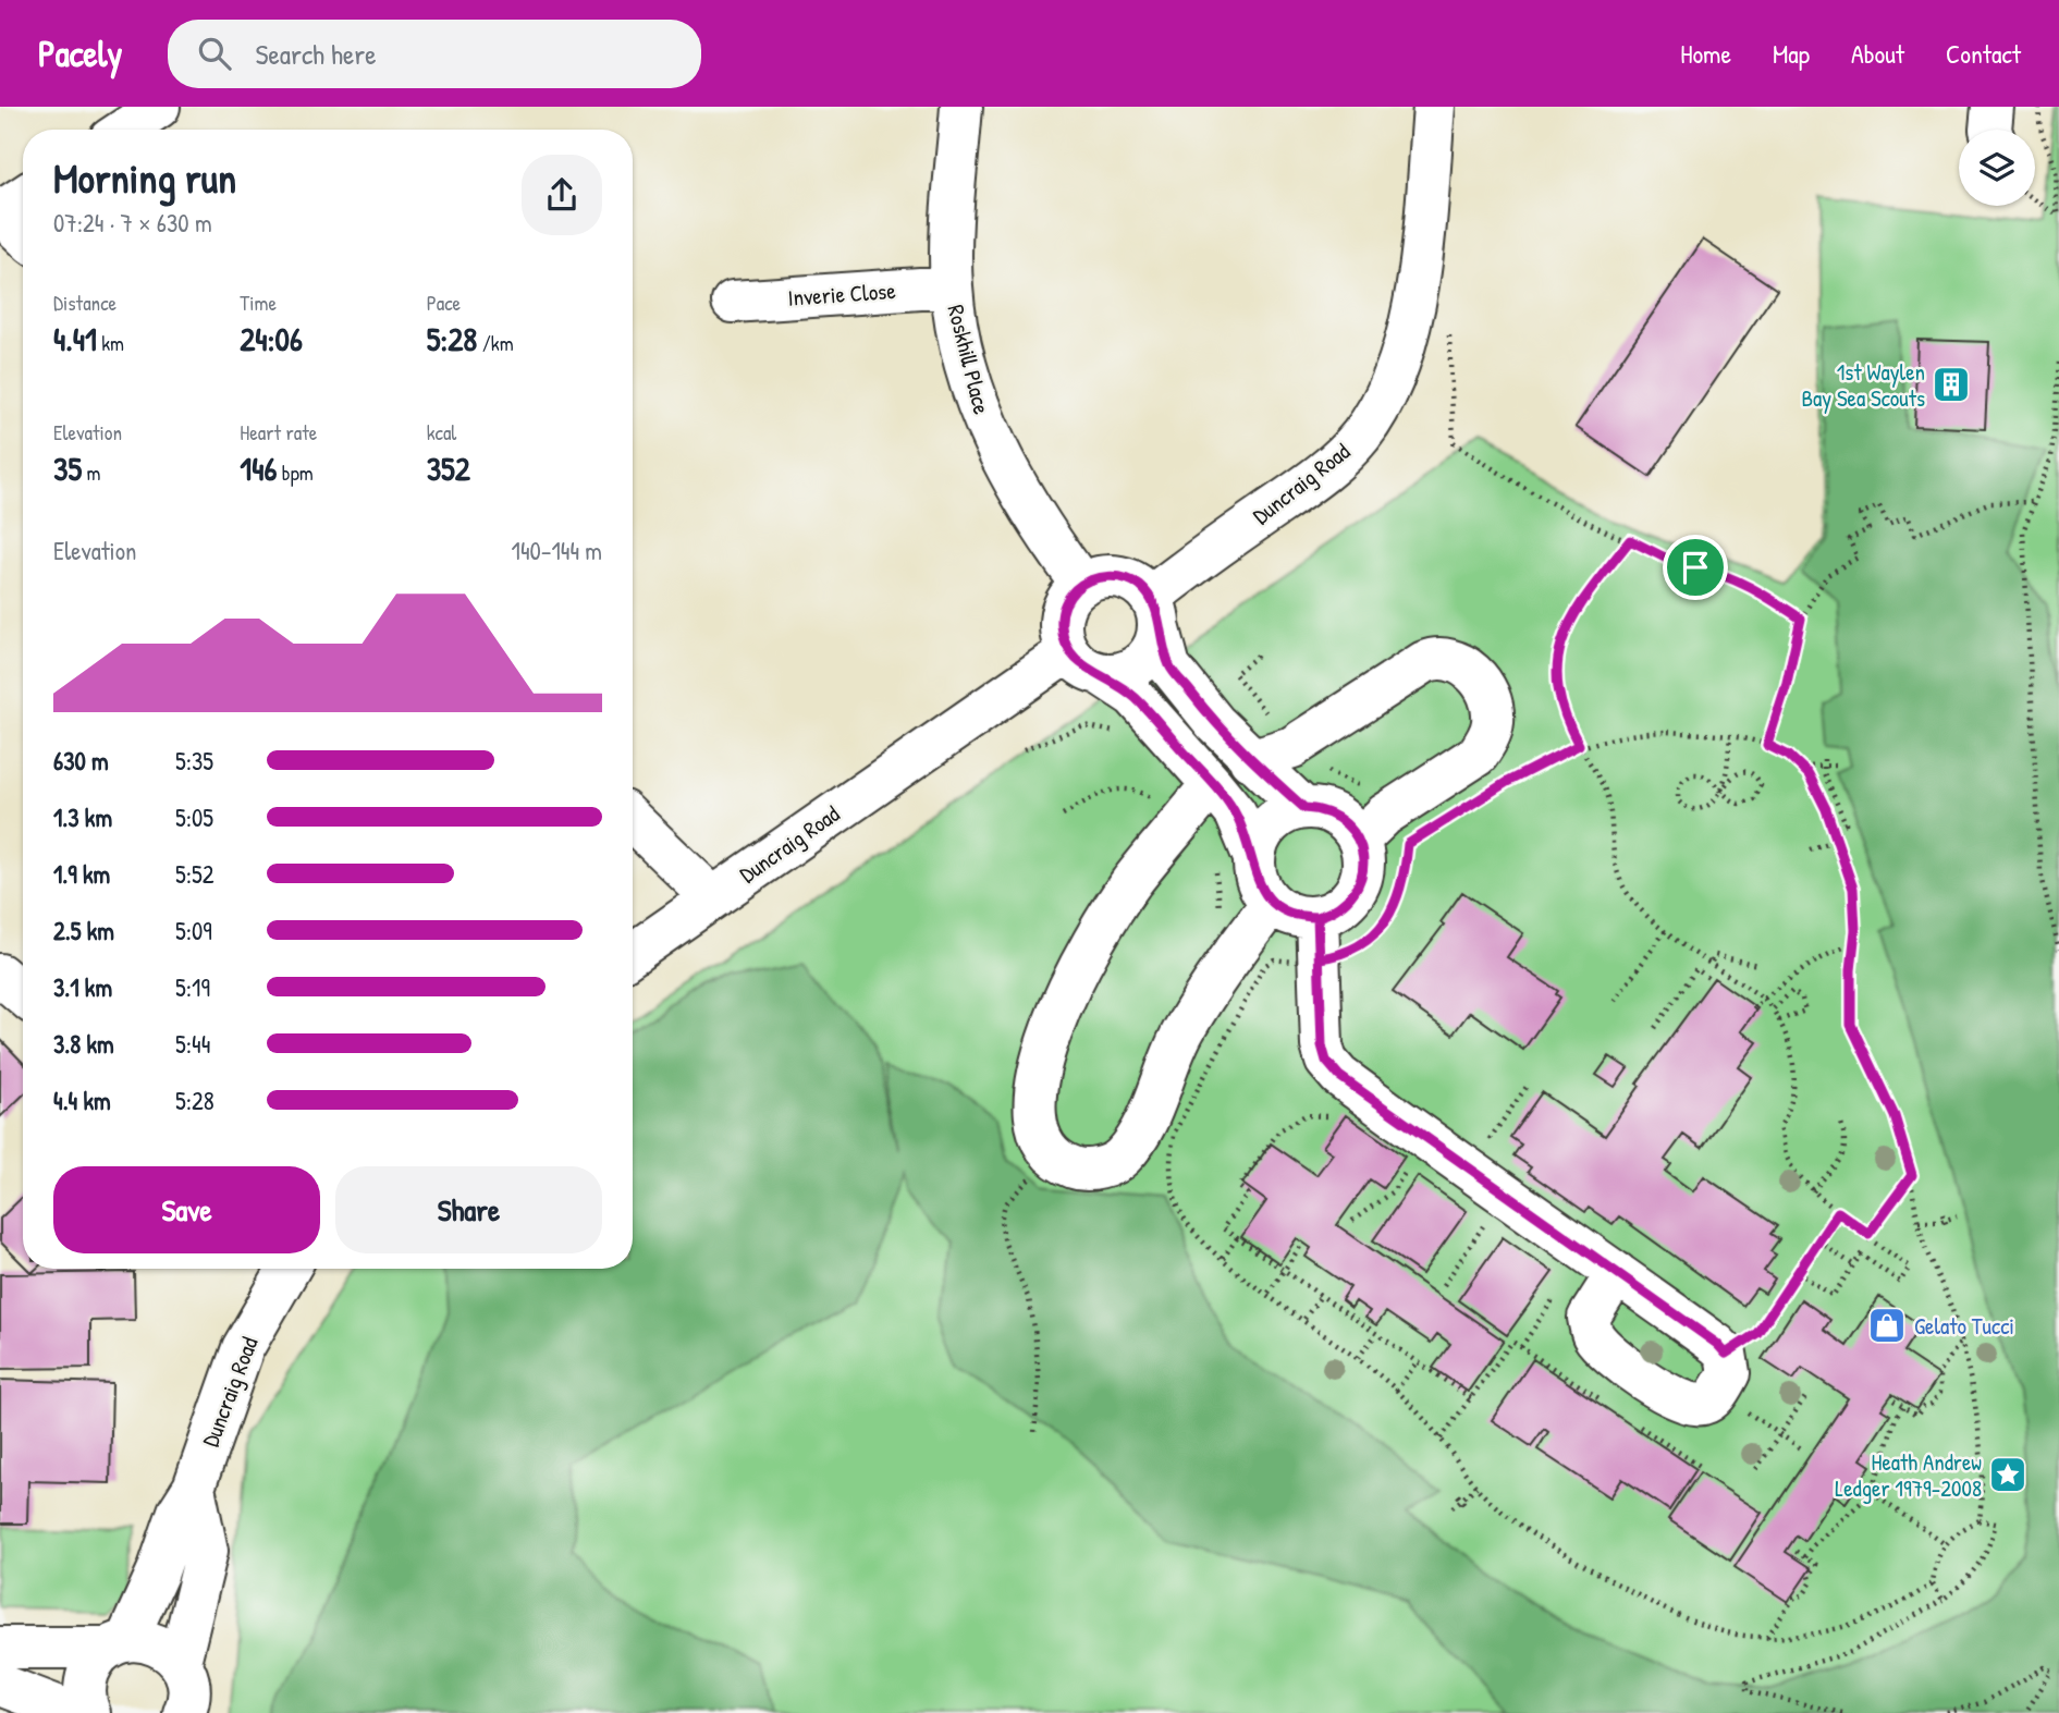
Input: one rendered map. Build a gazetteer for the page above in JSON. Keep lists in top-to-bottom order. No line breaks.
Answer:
{"streets":{"street":["Inverie Close","Roskhill Place","Duncraig Road"]},"crossings":[["Inverie Close","Roskhill Place"],["Roskhill Place","Duncraig Road"]],"places":{"building":["1st Waylen Bay Sea Scouts"],"shop":["Gelato Tucci"],"place":["Heath Andrew Ledger 1979-2008"]},"page":{"header":"Pacely","search":"Search here","nav":["Home","Map","About","Contact"],"heading":["Morning run","07:24 · 7 × 630 m"],"stats":[["Distance","4.41 km"],["Time","24:06"],["Pace","5:28 /km"],["Elevation","35 m"],["Heart rate","146 bpm"],["kcal","352"]],"chart":["Elevation","140–144 m"],"list":[{"name":"630 m","note":"5:35"},{"name":"1.3 km","note":"5:05"},{"name":"1.9 km","note":"5:52"},{"name":"2.5 km","note":"5:09"},{"name":"3.1 km","note":"5:19"},{"name":"3.8 km","note":"5:44"},{"name":"4.4 km","note":"5:28"}],"buttons":["Save","Share"]}}
